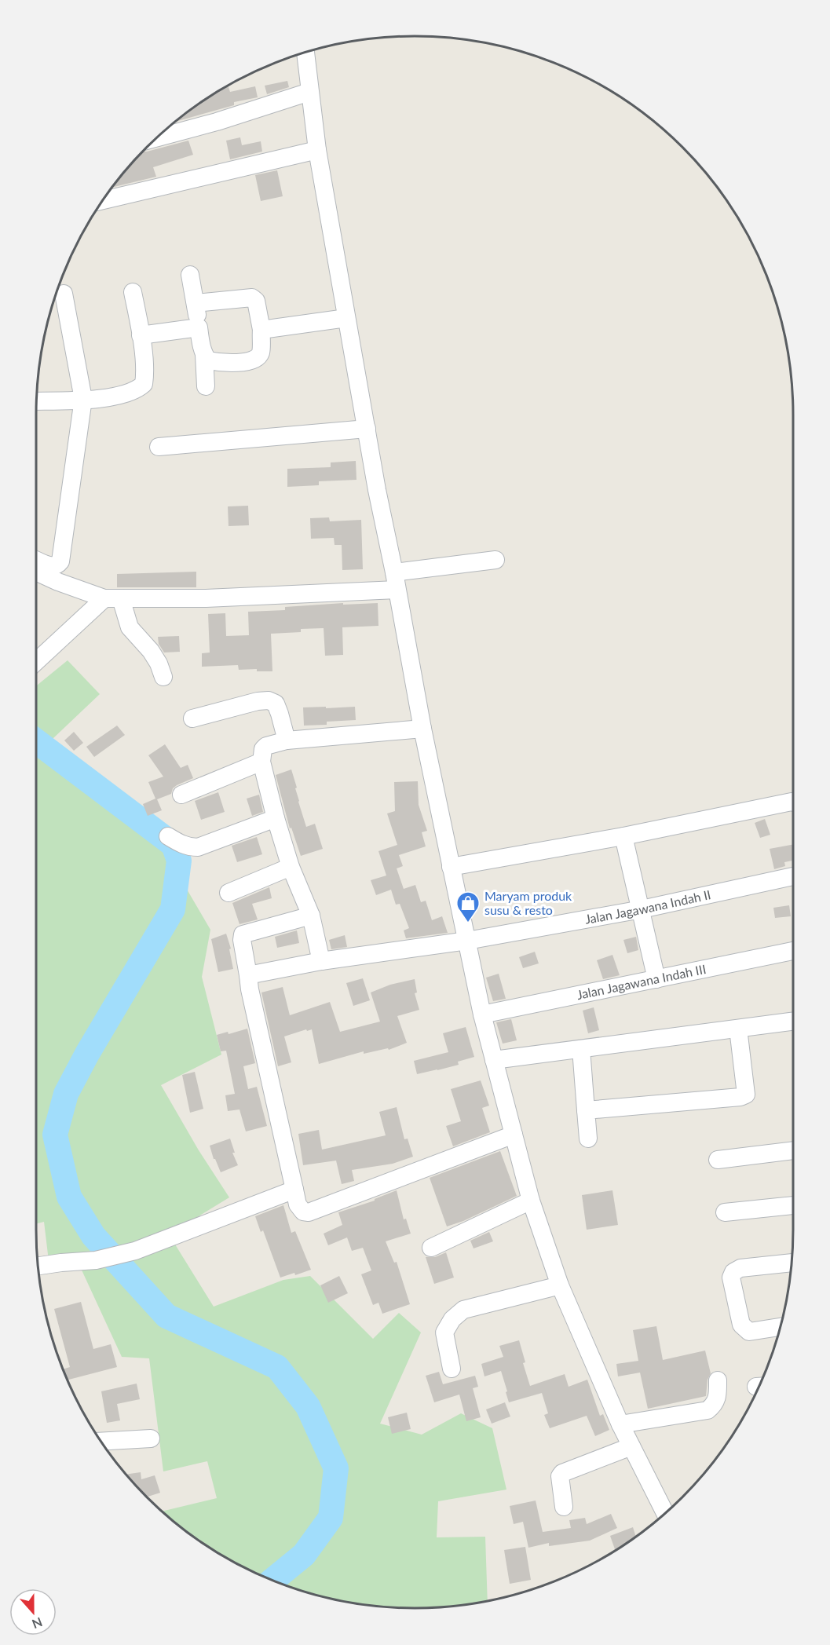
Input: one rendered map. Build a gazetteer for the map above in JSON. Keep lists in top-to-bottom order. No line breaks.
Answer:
{"streets":{"street":["Jalan Jagawana Indah II","Jalan Jagawana Indah III"]},"places":{"shop":["Maryam produk susu & resto"]},"north":"bottom"}
